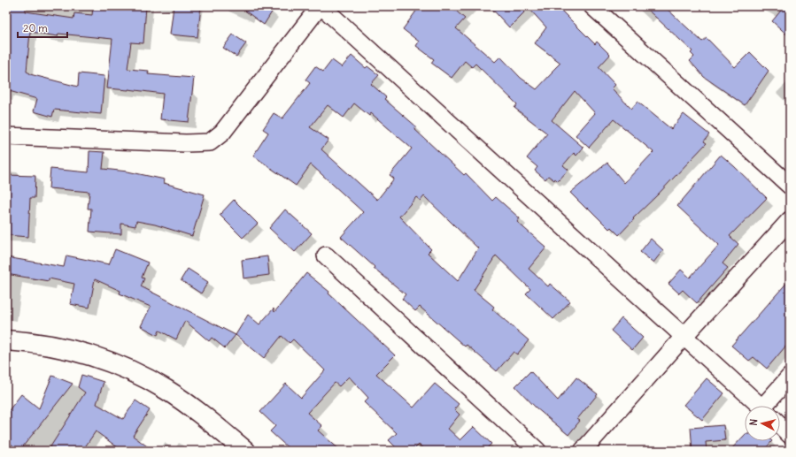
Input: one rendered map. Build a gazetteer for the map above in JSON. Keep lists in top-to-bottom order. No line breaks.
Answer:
{"scale_bar":"20 m","north":"left"}
